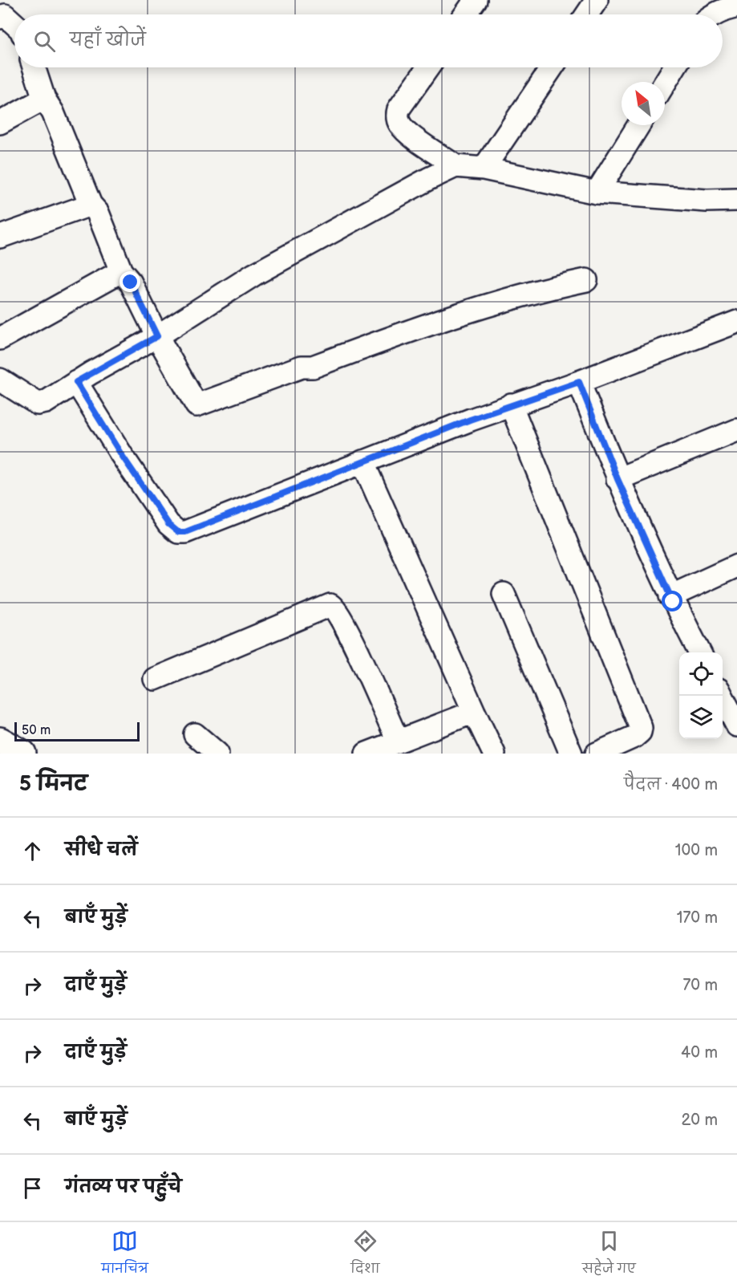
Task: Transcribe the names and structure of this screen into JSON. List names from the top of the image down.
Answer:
{
  "scale_bar": "50 m",
  "north": "top left",
  "page": {
    "search": "यहाँ खोजें",
    "scale": "50 m",
    "heading": ["5 मिनट", "पैदल · 400 m"],
    "list": [
      ["सीधे चलें", "100 m"],
      ["बाएँ मुड़ें", "170 m"],
      ["दाएँ मुड़ें", "70 m"],
      ["दाएँ मुड़ें", "40 m"],
      ["बाएँ मुड़ें", "20 m"],
      "गंतव्य पर पहुँचे"
    ],
    "nav": ["मानचित्र", "दिशा", "सहेजे गए"]
  }
}
